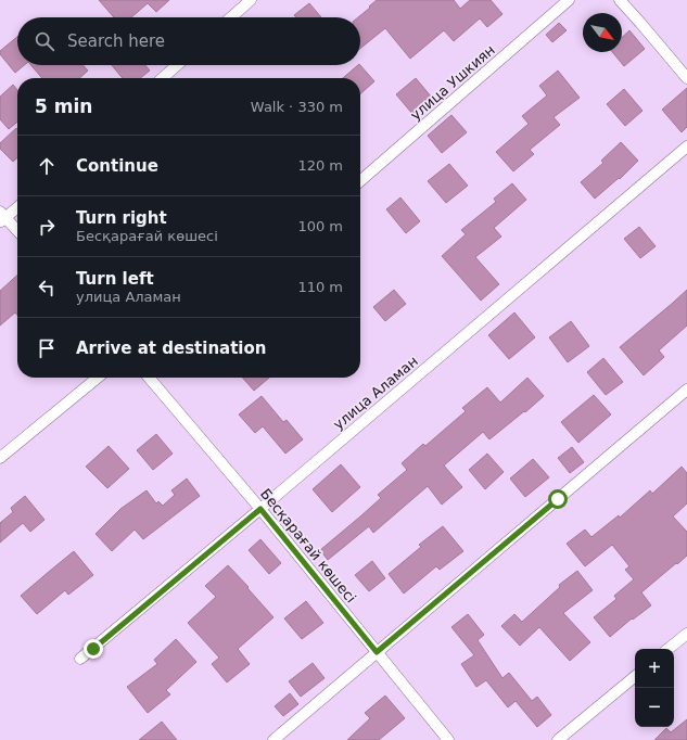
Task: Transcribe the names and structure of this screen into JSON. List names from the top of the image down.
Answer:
{
  "streets": {
    "street": ["улица Ушкиян", "улица Аламан", "Бесқарағай көшесі"]
  },
  "crossings": [
    ["улица Аламан", "Бесқарағай көшесі"]
  ],
  "north": "bottom right",
  "page": {
    "search": "Search here",
    "heading": ["5 min", "Walk · 330 m"],
    "list": [
      ["Continue", "120 m"],
      ["Turn right", "Бесқарағай көшесі", "100 m"],
      ["Turn left", "улица Аламан", "110 m"],
      "Arrive at destination"
    ],
    "map_buttons": ["+", "−"]
  }
}
